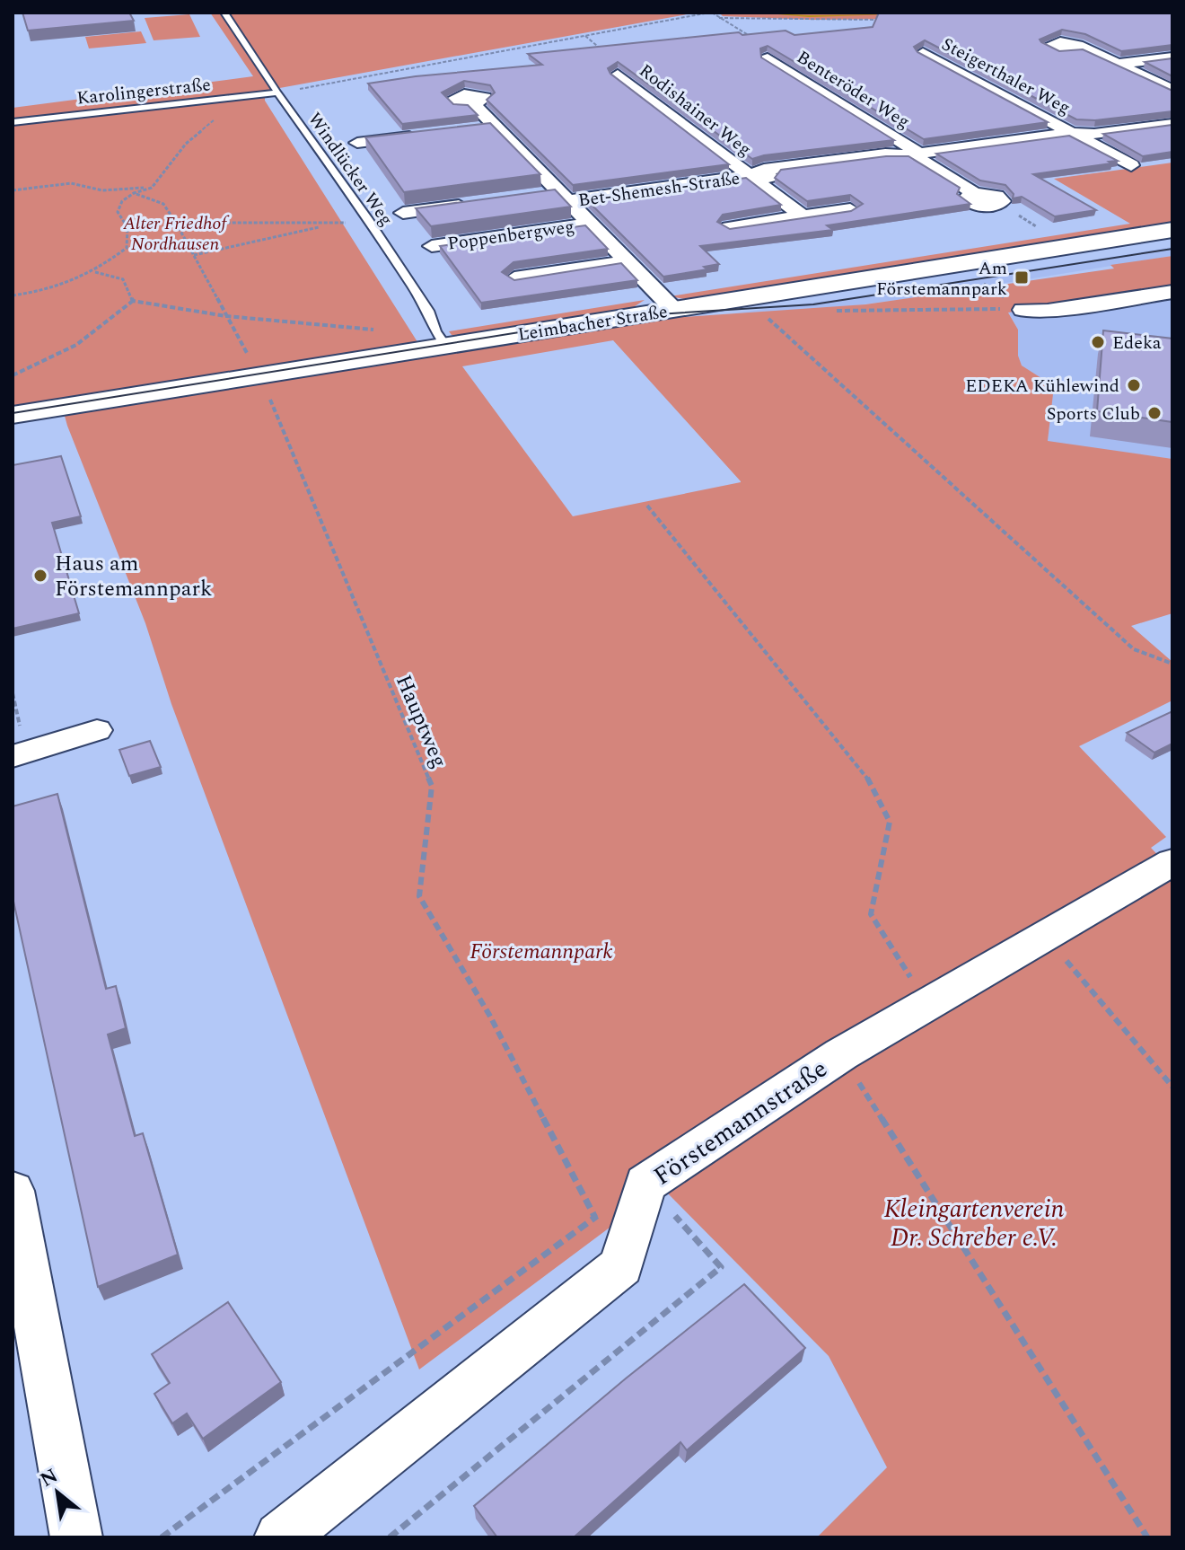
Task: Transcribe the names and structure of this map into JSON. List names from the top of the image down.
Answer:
{
  "streets": {
    "street": [
      "Steigerthaler Weg",
      "Benteröder Weg",
      "Rodishainer Weg",
      "Bet-Shemesh-Straße",
      "Poppenbergweg",
      "Leimbacher Straße",
      "Förstemannstraße"
    ],
    "lane": ["Karolingerstraße", "Windlücker Weg"],
    "path": ["Hauptweg"]
  },
  "crossings": [
    ["Steigerthaler Weg", "Bet-Shemesh-Straße"],
    ["Benteröder Weg", "Bet-Shemesh-Straße"],
    ["Karolingerstraße", "Windlücker Weg"],
    ["Rodishainer Weg", "Bet-Shemesh-Straße"],
    ["Windlücker Weg", "Leimbacher Straße"],
    ["Bet-Shemesh-Straße", "Poppenbergweg"],
    ["Poppenbergweg", "Leimbacher Straße"],
    ["Leimbacher Straße", "Hauptweg"],
    ["Hauptweg", "Förstemannstraße"]
  ],
  "parks": ["Alter Friedhof Nordhausen", "Förstemannpark", "Kleingartenverein Dr. Schreber e.V."],
  "places": {
    "transit": ["Am Förstemannpark"],
    "other": [
      "Edeka",
      "EDEKA Kühlewind",
      "Sports Club",
      "Haus am Förstemannpark"
    ]
  },
  "north": "top left"
}
